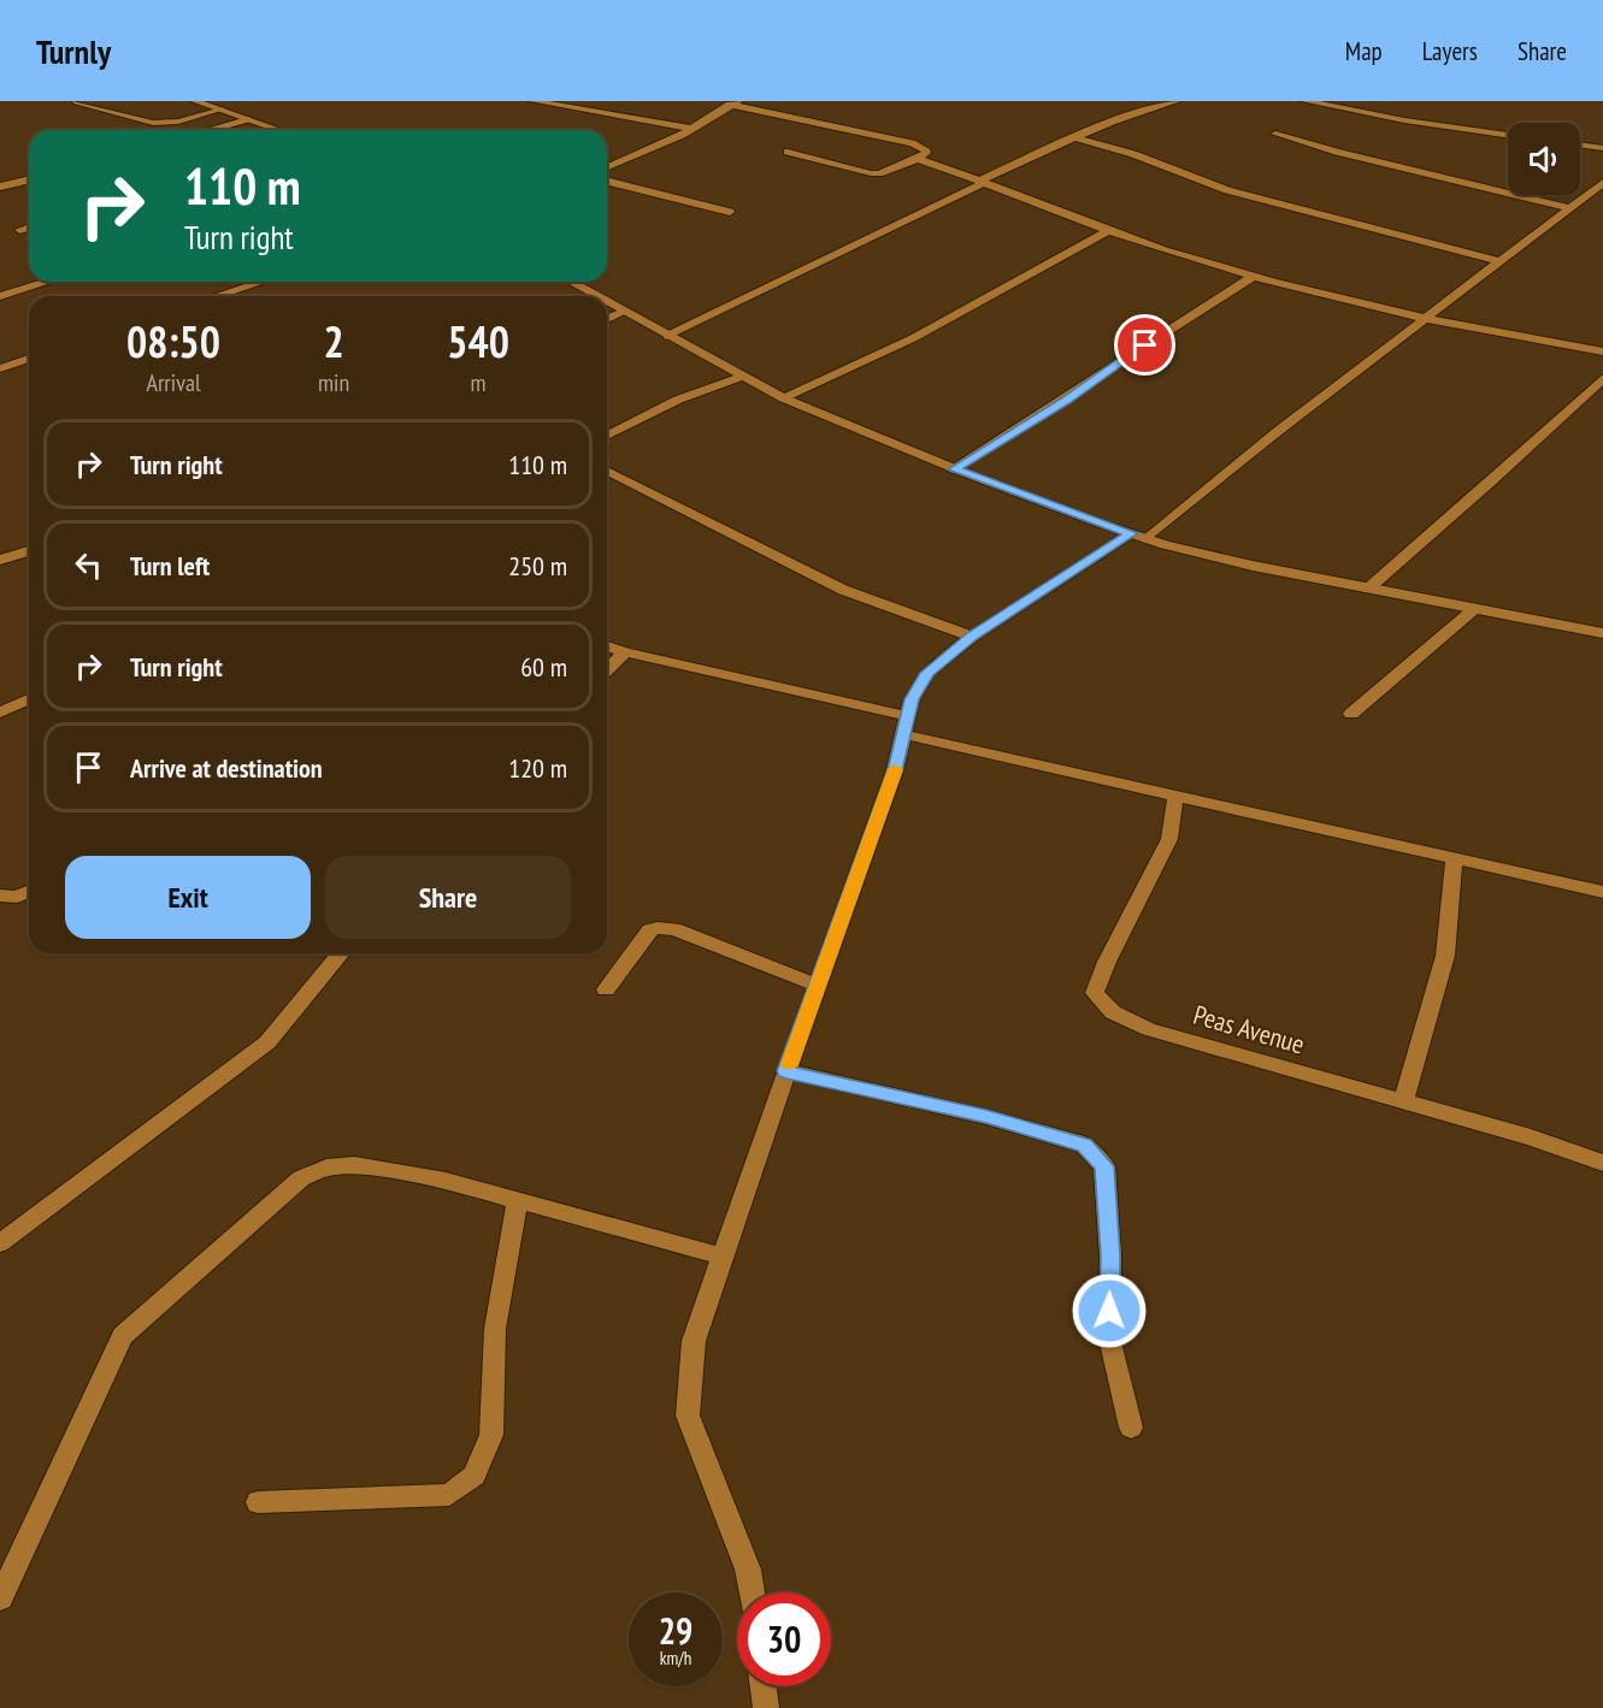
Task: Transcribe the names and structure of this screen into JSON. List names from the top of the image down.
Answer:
{
  "streets": {
    "street": ["Peas Avenue"]
  },
  "page": {
    "header": "Turnly",
    "nav": ["Map", "Layers", "Share"],
    "turn": ["110 m", "Turn right"],
    "eta": [
      "08:50",
      "Arrival",
      "2",
      "min",
      "540",
      "m"
    ],
    "list": [
      {
        "name": "Turn right",
        "value": "110 m"
      },
      {
        "name": "Turn left",
        "value": "250 m"
      },
      {
        "name": "Turn right",
        "value": "60 m"
      },
      {
        "name": "Arrive at destination",
        "value": "120 m"
      }
    ],
    "buttons": ["Exit", "Share"],
    "speed": "29 km/h",
    "limit": "30"
  }
}
